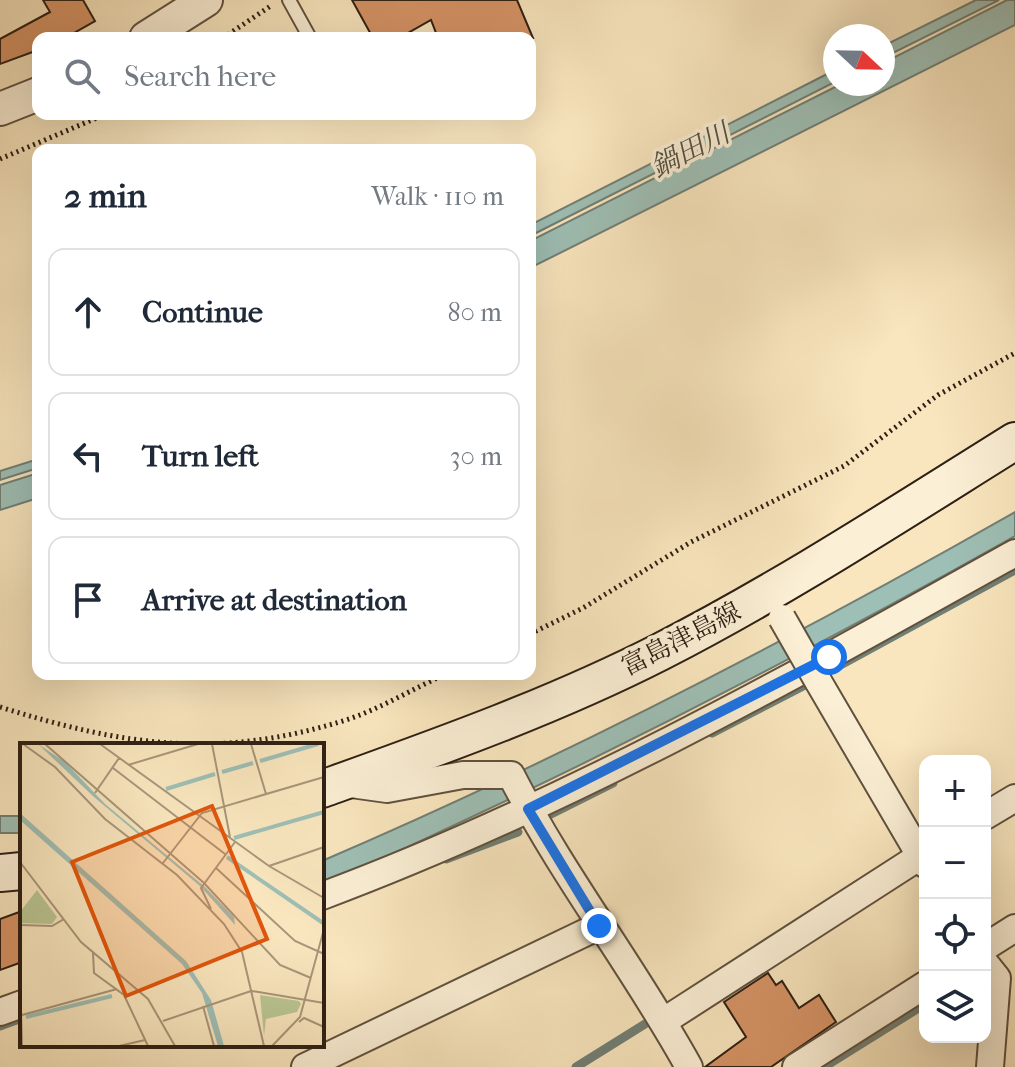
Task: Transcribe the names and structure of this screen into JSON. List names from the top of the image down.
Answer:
{
  "streets": {
    "main road": ["富島津島線"]
  },
  "water": ["鍋田川"],
  "north": "right",
  "page": {
    "search": "Search here",
    "heading": ["2 min", "Walk · 110 m"],
    "list": [
      ["Continue", "80 m"],
      ["Turn left", "30 m"],
      "Arrive at destination"
    ],
    "map_buttons": ["+", "−"]
  }
}
